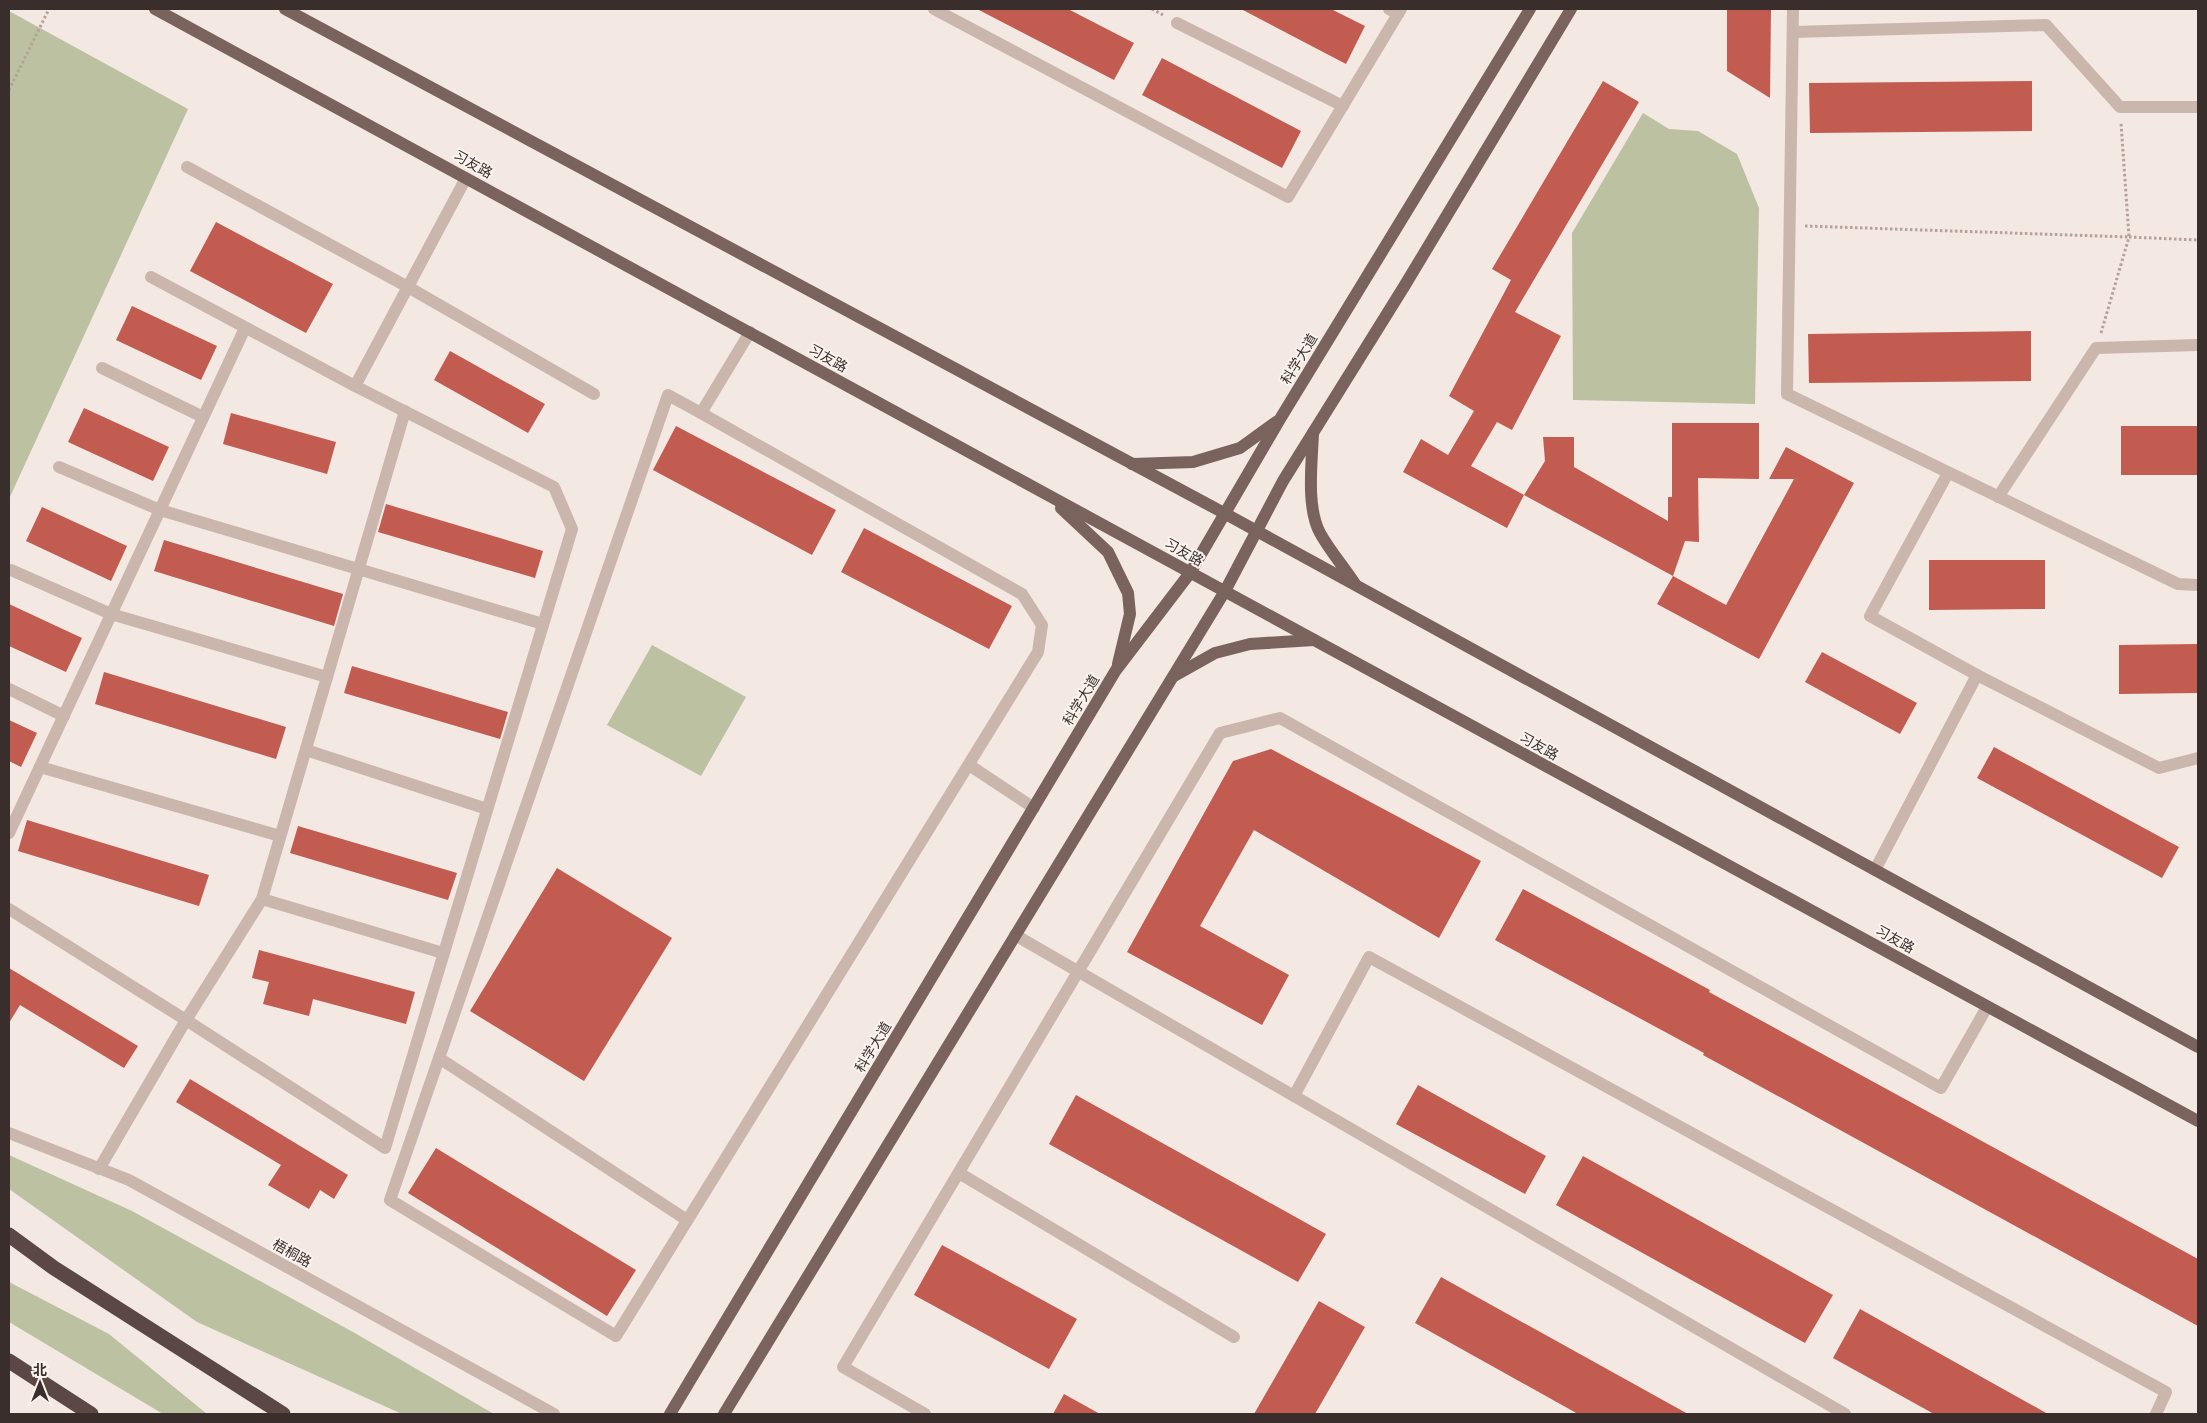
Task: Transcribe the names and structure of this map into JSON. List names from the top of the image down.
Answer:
{
  "streets": {
    "main road": ["习友路", "科学大道"],
    "street": ["梧桐路"]
  },
  "crossings": [
    ["习友路", "科学大道"]
  ],
  "north": "top"
}
